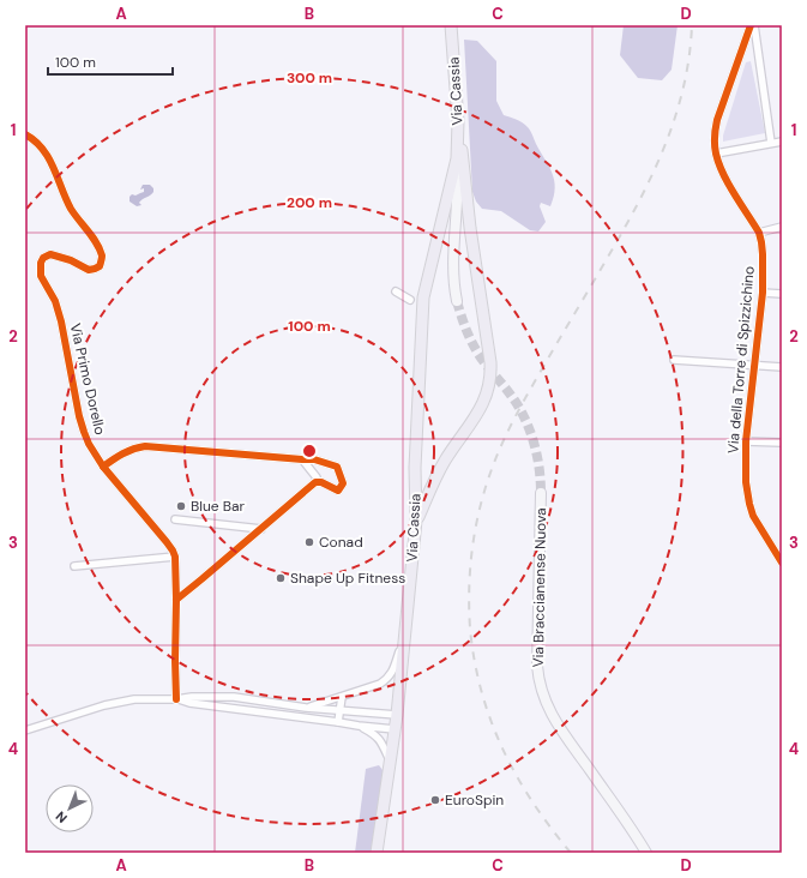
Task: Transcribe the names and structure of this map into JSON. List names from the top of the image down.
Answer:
{
  "streets": {
    "main road": ["Via Cassia", "Via Braccianense Nuova"],
    "street": ["Via della Torre di Spizzichino", "Via Primo Dorello"]
  },
  "places": [
    "Blue Bar",
    "Conad",
    "Shape Up Fitness",
    "EuroSpin"
  ],
  "scale_bar": "100 m",
  "north": "bottom left",
  "grid": {
    "columns": [
      "A",
      "B",
      "C",
      "D"
    ],
    "rows": [
      "1",
      "2",
      "3",
      "4"
    ]
  },
  "rings": ["300 m", "200 m", "100 m"]
}
